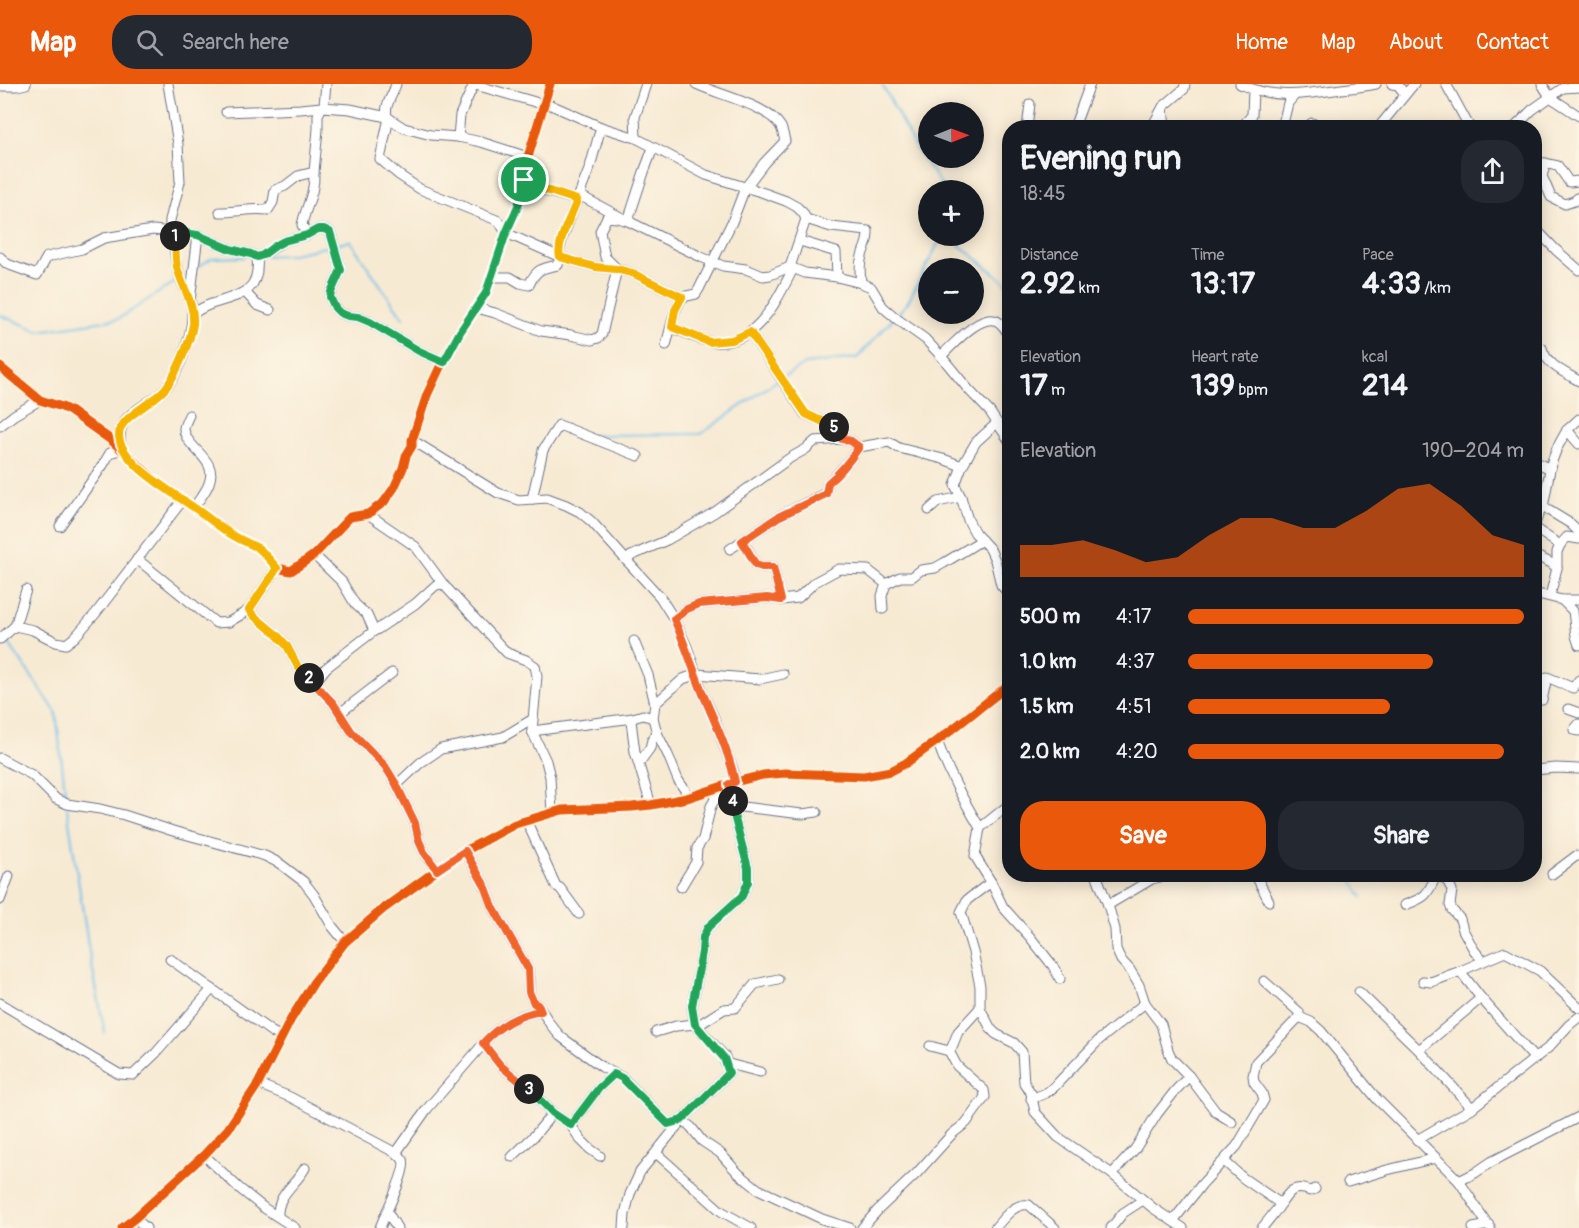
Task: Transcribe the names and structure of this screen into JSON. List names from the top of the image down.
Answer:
{
  "north": "right",
  "page": {
    "header": "Map",
    "search": "Search here",
    "nav": [
      "Home",
      "Map",
      "About",
      "Contact"
    ],
    "map_buttons": ["+", "−"],
    "heading": ["Evening run", "18:45"],
    "pins": [
      "1",
      "5",
      "2",
      "4",
      "3"
    ],
    "stats": [
      ["Distance", "2.92 km"],
      ["Time", "13:17"],
      ["Pace", "4:33 /km"],
      ["Elevation", "17 m"],
      ["Heart rate", "139 bpm"],
      ["kcal", "214"]
    ],
    "chart": ["Elevation", "190–204 m"],
    "list": [
      {
        "name": "500 m",
        "note": "4:17"
      },
      {
        "name": "1.0 km",
        "note": "4:37"
      },
      {
        "name": "1.5 km",
        "note": "4:51"
      },
      {
        "name": "2.0 km",
        "note": "4:20"
      }
    ],
    "buttons": ["Save", "Share"]
  }
}
